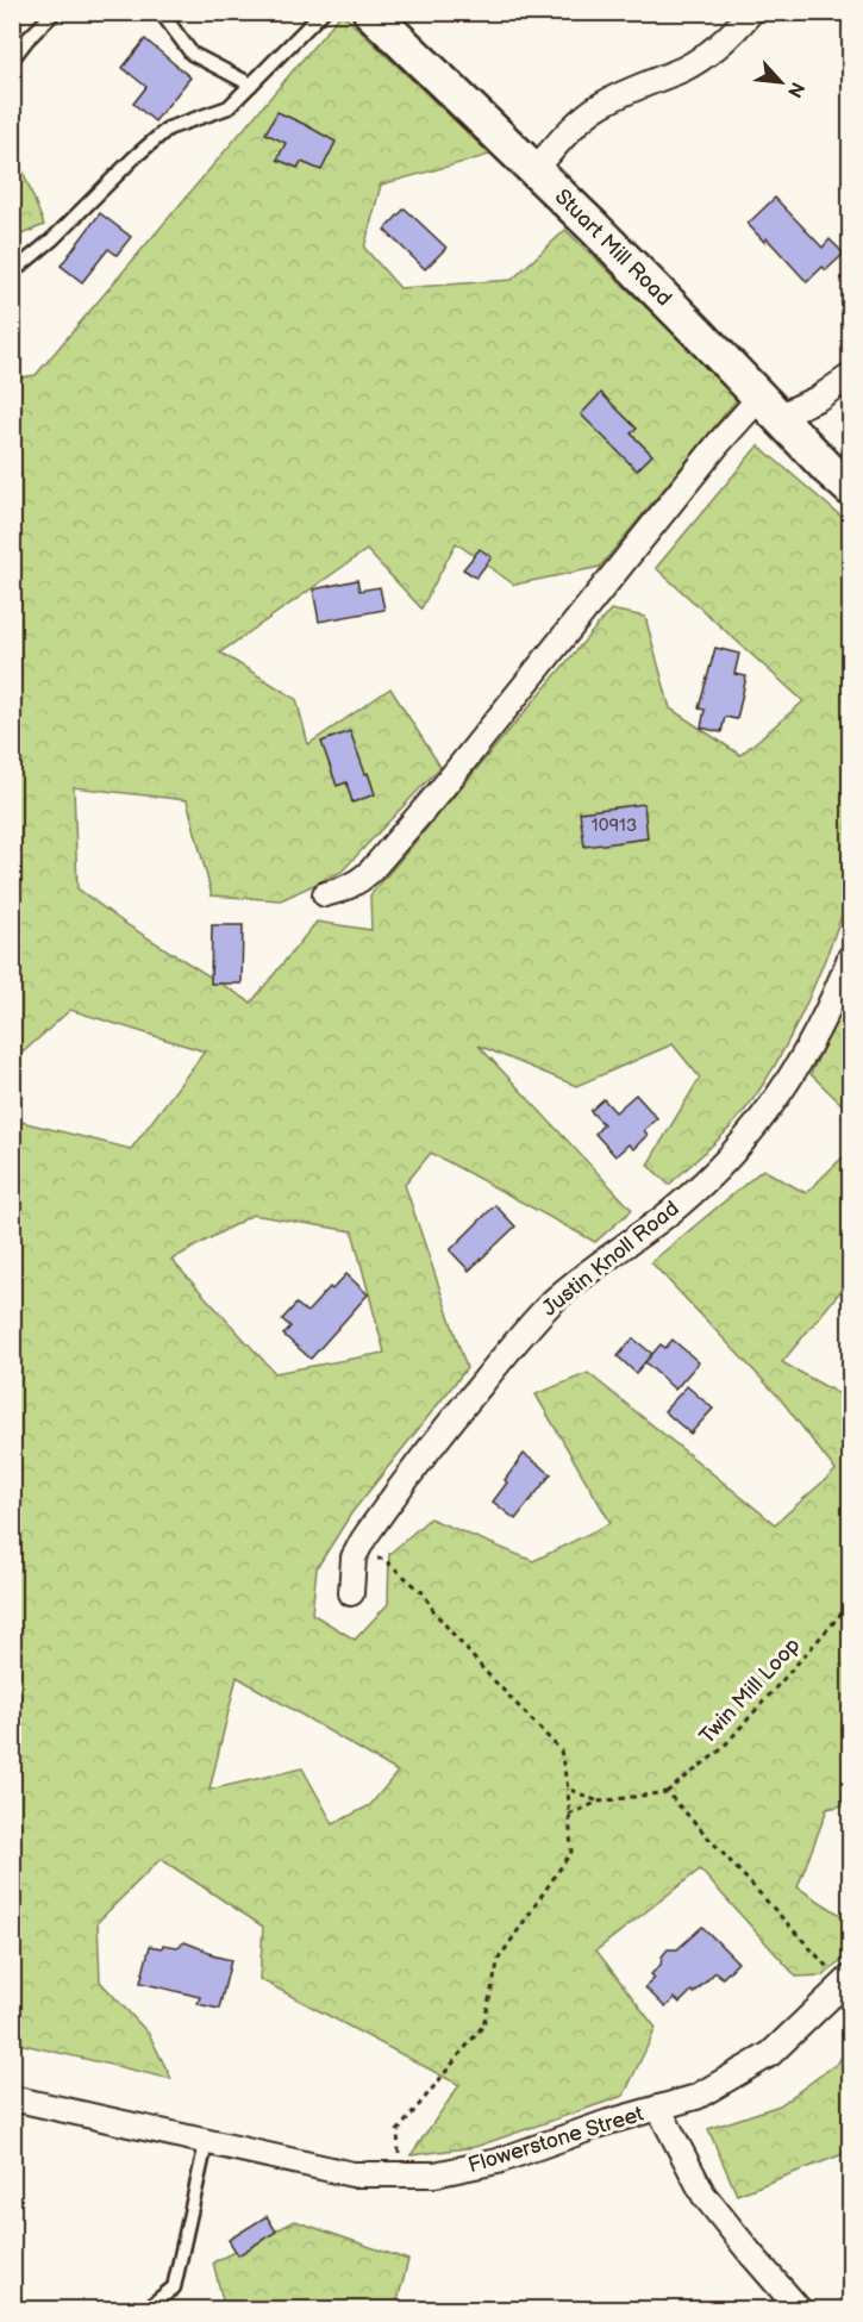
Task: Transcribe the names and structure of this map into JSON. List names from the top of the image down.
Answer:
{
  "streets": {
    "main road": ["Stuart Mill Road"],
    "street": ["Justin Knoll Road", "Flowerstone Street"],
    "path": ["Twin Mill Loop"]
  },
  "house_numbers": ["10913"],
  "north": "bottom right"
}
